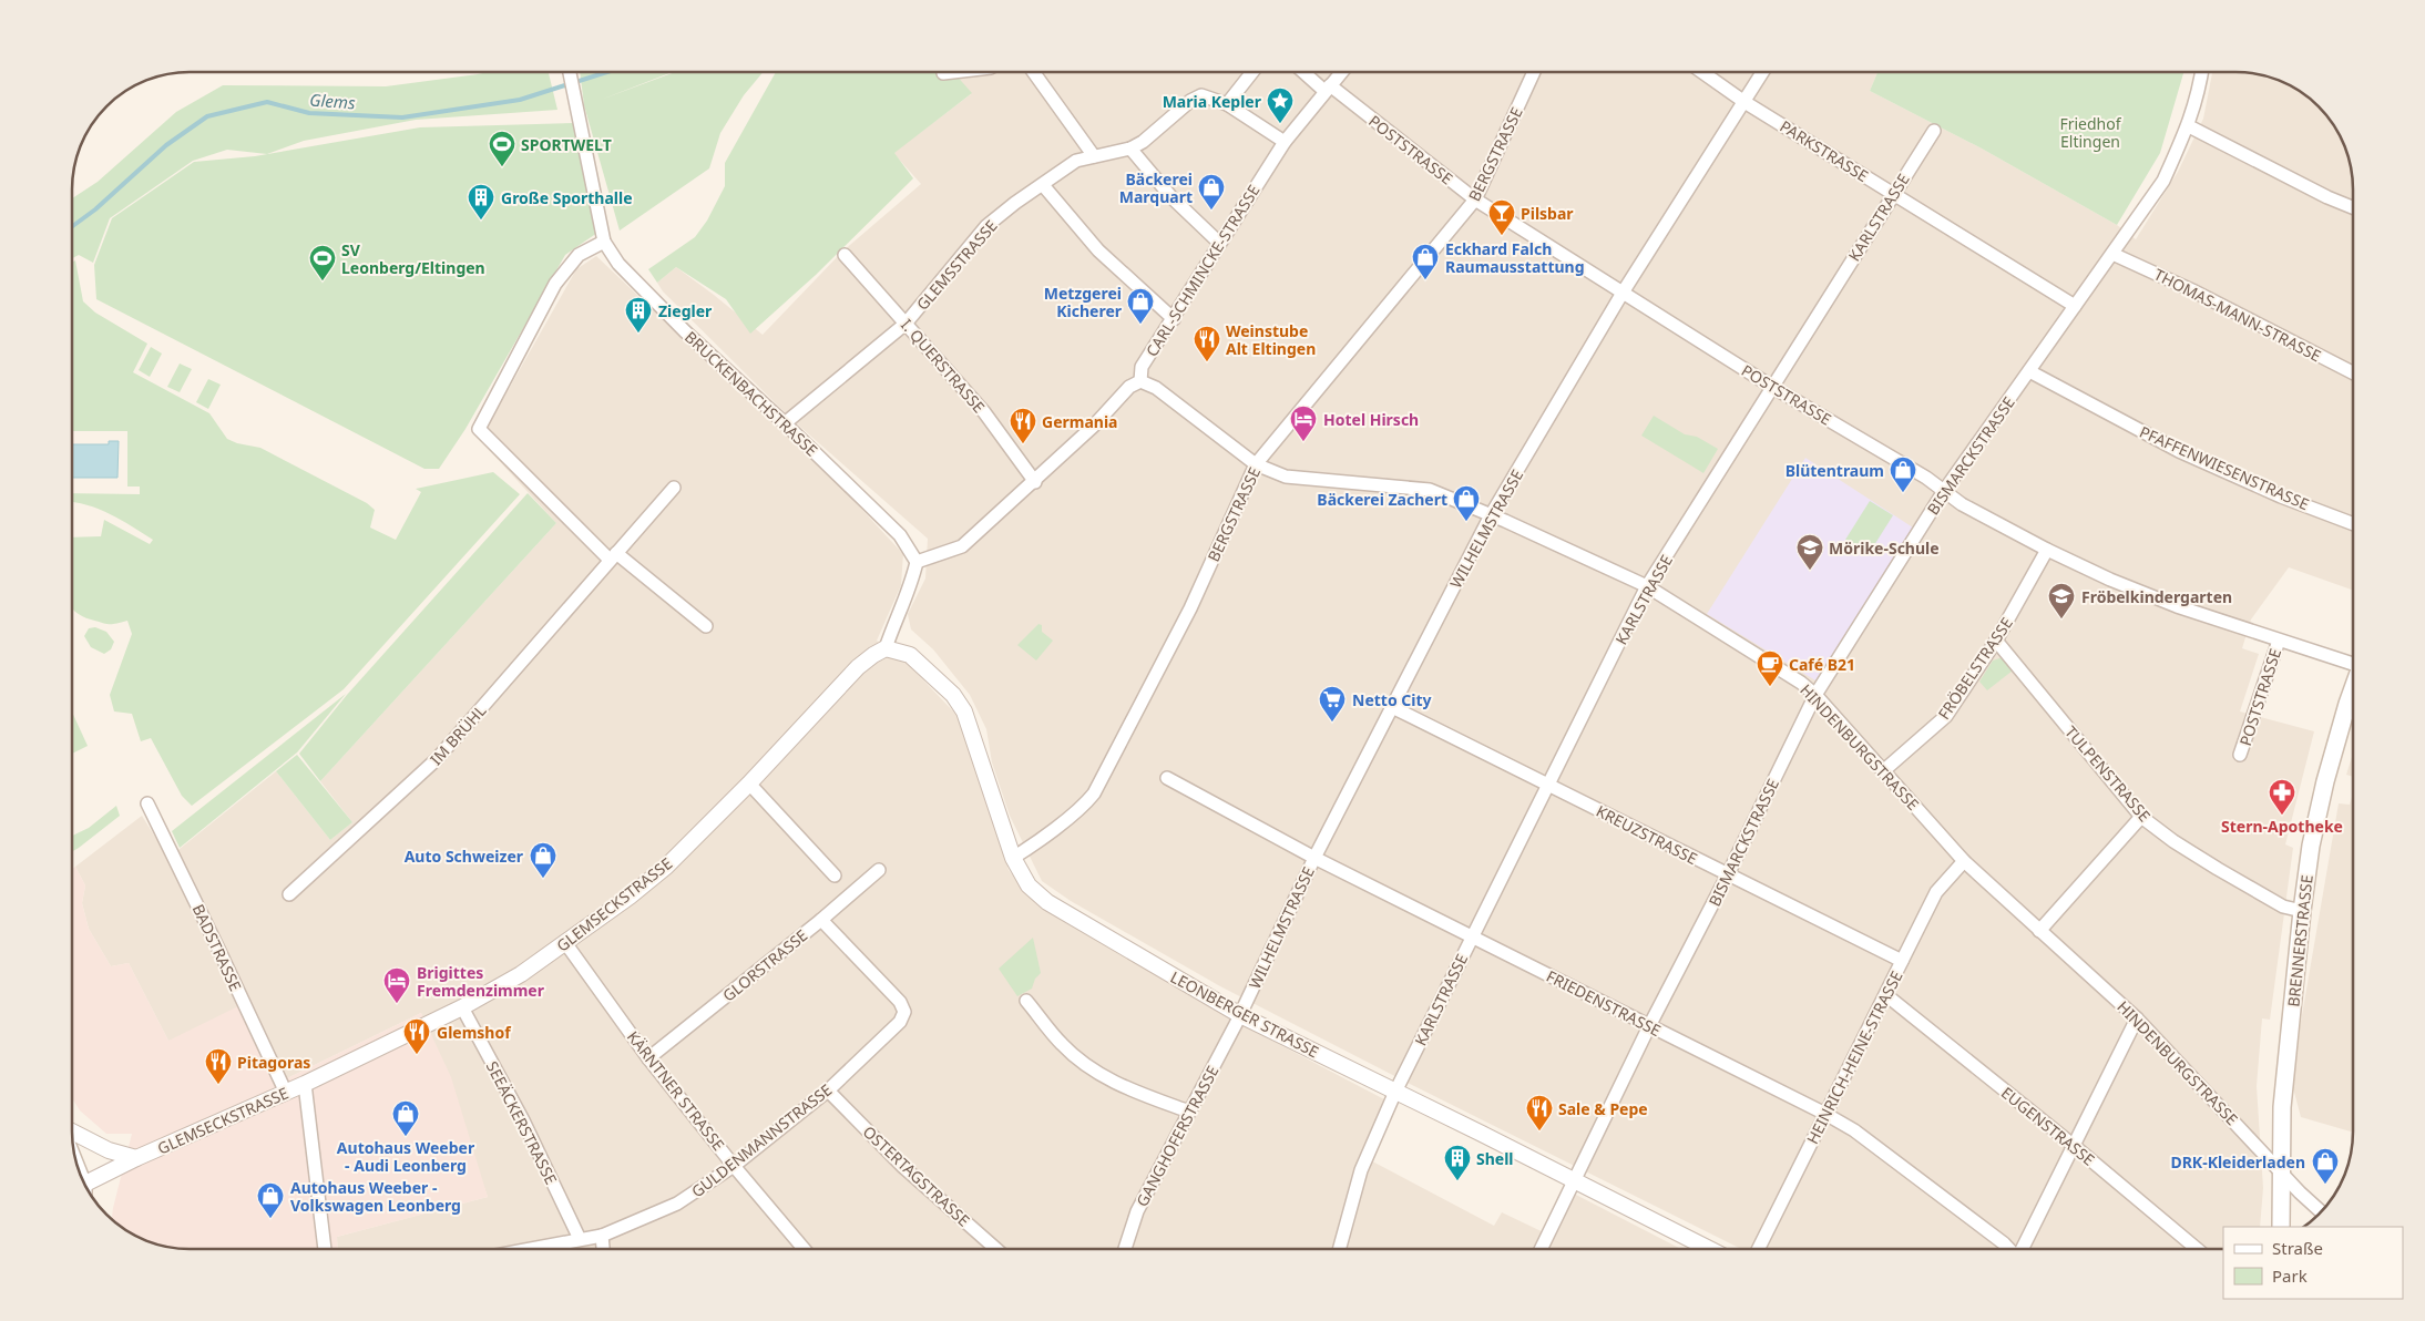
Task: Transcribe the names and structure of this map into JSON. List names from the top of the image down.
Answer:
{
  "streets": {
    "main road": ["BRENNERSTRASSE"],
    "street": [
      "POSTSTRASSE",
      "PARKSTRASSE",
      "BERGSTRASSE",
      "KARLSTRASSE",
      "GLEMSSTRASSE",
      "CARL-SCHMINCKE-STRASSE",
      "THOMAS-MANN-STRASSE",
      "I. QUERSTRASSE",
      "BRUCKENBACHSTRASSE",
      "BISMARCKSTRASSE",
      "PFAFFENWIESENSTRASSE",
      "WILHELMSTRASSE",
      "FRÖBELSTRASSE",
      "IM BRÜHL",
      "HINDENBURGSTRASSE",
      "TULPENSTRASSE",
      "KREUZSTRASSE",
      "GLEMSECKSTRASSE",
      "BADSTRASSE",
      "GLORSTRASSE",
      "FRIEDENSTRASSE",
      "LEONBERGER STRASSE",
      "HEINRICH-HEINE-STRASSE",
      "KÄRNTNER STRASSE",
      "SEEÄCKERSTRASSE",
      "EUGENSTRASSE",
      "GANGHOFERSTRASSE",
      "GULDENMANNSTRASSE",
      "OSTERTAGSTRASSE"
    ]
  },
  "crossings": [
    ["POSTSTRASSE", "BERGSTRASSE"],
    ["POSTSTRASSE", "KARLSTRASSE"],
    ["POSTSTRASSE", "CARL-SCHMINCKE-STRASSE"],
    ["POSTSTRASSE", "BISMARCKSTRASSE"],
    ["POSTSTRASSE", "WILHELMSTRASSE"],
    ["POSTSTRASSE", "FRÖBELSTRASSE"],
    ["PARKSTRASSE", "KARLSTRASSE"],
    ["PARKSTRASSE", "BISMARCKSTRASSE"],
    ["PARKSTRASSE", "WILHELMSTRASSE"],
    ["BERGSTRASSE", "HINDENBURGSTRASSE"],
    ["BERGSTRASSE", "LEONBERGER STRASSE"],
    ["KARLSTRASSE", "HINDENBURGSTRASSE"],
    ["KARLSTRASSE", "KREUZSTRASSE"],
    ["KARLSTRASSE", "FRIEDENSTRASSE"],
    ["KARLSTRASSE", "LEONBERGER STRASSE"],
    ["GLEMSSTRASSE", "CARL-SCHMINCKE-STRASSE"],
    ["GLEMSSTRASSE", "I. QUERSTRASSE"],
    ["GLEMSSTRASSE", "BRUCKENBACHSTRASSE"],
    ["CARL-SCHMINCKE-STRASSE", "HINDENBURGSTRASSE"],
    ["THOMAS-MANN-STRASSE", "BISMARCKSTRASSE"],
    ["BISMARCKSTRASSE", "PFAFFENWIESENSTRASSE"],
    ["BISMARCKSTRASSE", "HINDENBURGSTRASSE"],
    ["BISMARCKSTRASSE", "KREUZSTRASSE"],
    ["BISMARCKSTRASSE", "FRIEDENSTRASSE"],
    ["BISMARCKSTRASSE", "LEONBERGER STRASSE"],
    ["WILHELMSTRASSE", "HINDENBURGSTRASSE"],
    ["WILHELMSTRASSE", "KREUZSTRASSE"],
    ["WILHELMSTRASSE", "FRIEDENSTRASSE"],
    ["WILHELMSTRASSE", "LEONBERGER STRASSE"],
    ["WILHELMSTRASSE", "GANGHOFERSTRASSE"],
    ["FRÖBELSTRASSE", "HINDENBURGSTRASSE"],
    ["FRÖBELSTRASSE", "TULPENSTRASSE"],
    ["HINDENBURGSTRASSE", "BRENNERSTRASSE"],
    ["HINDENBURGSTRASSE", "HEINRICH-HEINE-STRASSE"],
    ["TULPENSTRASSE", "BRENNERSTRASSE"],
    ["KREUZSTRASSE", "HEINRICH-HEINE-STRASSE"],
    ["GLEMSECKSTRASSE", "BADSTRASSE"],
    ["GLEMSECKSTRASSE", "LEONBERGER STRASSE"],
    ["GLEMSECKSTRASSE", "KÄRNTNER STRASSE"],
    ["GLEMSECKSTRASSE", "SEEÄCKERSTRASSE"],
    ["GLORSTRASSE", "KÄRNTNER STRASSE"],
    ["GLORSTRASSE", "GULDENMANNSTRASSE"],
    ["FRIEDENSTRASSE", "HEINRICH-HEINE-STRASSE"],
    ["LEONBERGER STRASSE", "GANGHOFERSTRASSE"],
    ["HEINRICH-HEINE-STRASSE", "EUGENSTRASSE"],
    ["KÄRNTNER STRASSE", "GULDENMANNSTRASSE"],
    ["SEEÄCKERSTRASSE", "GULDENMANNSTRASSE"],
    ["GULDENMANNSTRASSE", "OSTERTAGSTRASSE"]
  ],
  "water": ["Glems"],
  "parks": ["Friedhof Eltingen"],
  "places": {
    "place": ["Maria Kepler"],
    "sports": ["SPORTWELT", "SV Leonberg/Eltingen"],
    "shop": [
      "Bäckerei Marquart",
      "Eckhard Falch Raumausstattung",
      "Metzgerei Kicherer",
      "Blütentraum",
      "Bäckerei Zachert",
      "Auto Schweizer",
      "Autohaus Weeber - Audi Leonberg",
      "DRK-Kleiderladen",
      "Autohaus Weeber - Volkswagen Leonberg"
    ],
    "building": ["Große Sporthalle", "Ziegler", "Shell"],
    "bar": ["Pilsbar"],
    "restaurant": [
      "Weinstube Alt Eltingen",
      "Germania",
      "Glemshof",
      "Pitagoras",
      "Sale & Pepe"
    ],
    "hotel": ["Hotel Hirsch", "Brigittes Fremdenzimmer"],
    "school or university": ["Mörike-Schule", "Fröbelkindergarten"],
    "cafe": ["Café B21"],
    "supermarket": ["Netto City"],
    "pharmacy": ["Stern-Apotheke"]
  },
  "legend": ["Straße", "Park"]
}
